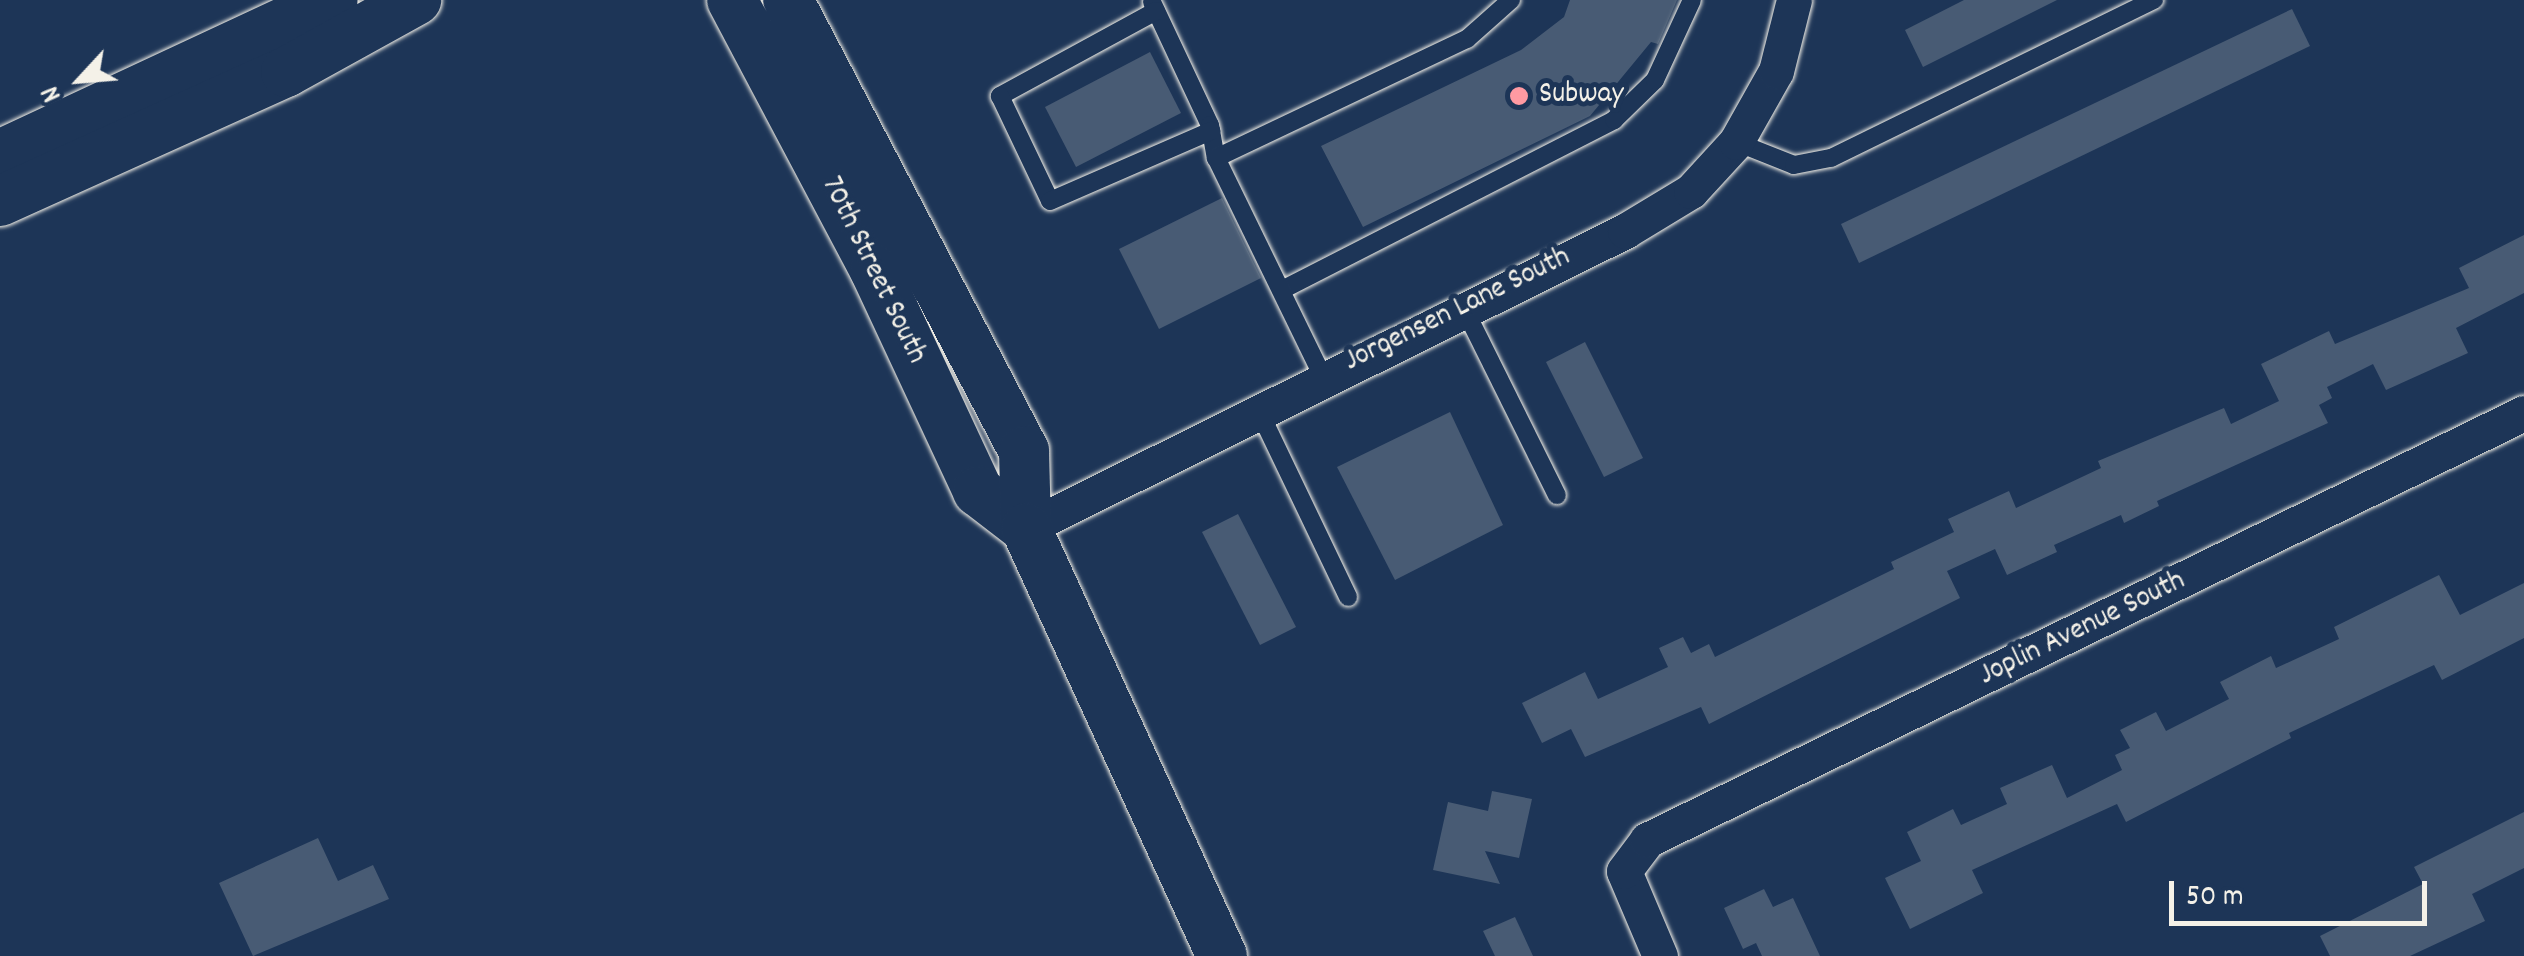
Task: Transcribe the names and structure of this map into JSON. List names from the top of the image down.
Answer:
{
  "streets": {
    "main road": ["70th Street South"],
    "street": ["Jorgensen Lane South", "Joplin Avenue South"]
  },
  "crossings": [
    ["70th Street South", "Jorgensen Lane South"]
  ],
  "places": ["Subway"],
  "scale_bar": "50 m",
  "north": "bottom left"
}
